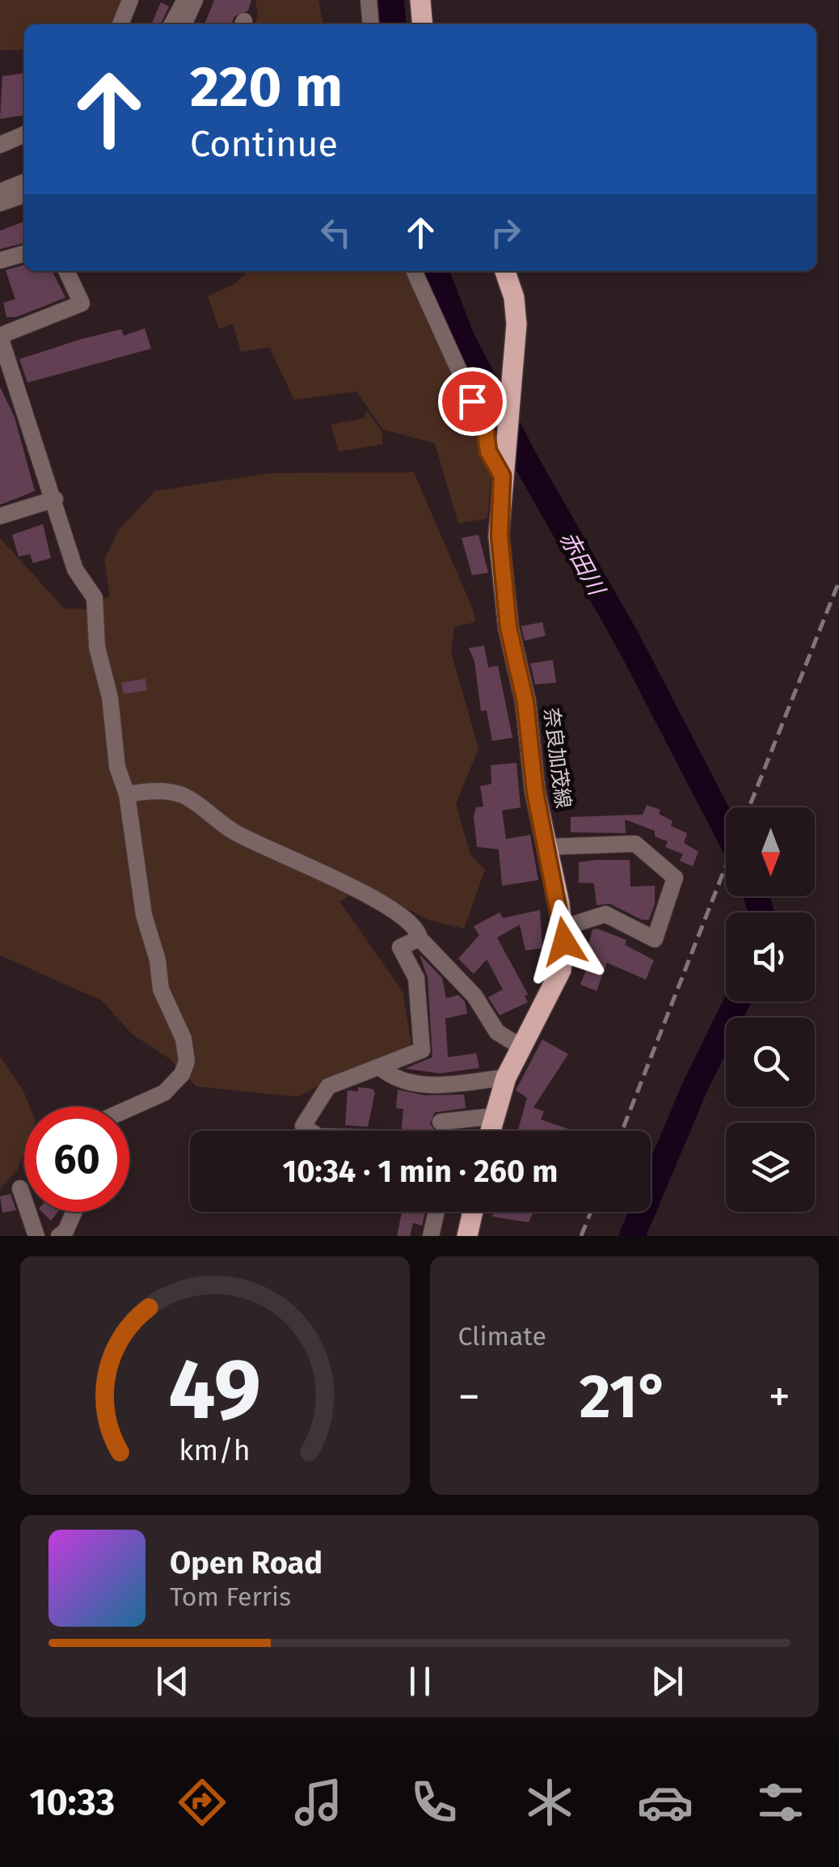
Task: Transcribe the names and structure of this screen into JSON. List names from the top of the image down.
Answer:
{
  "streets": {
    "main road": ["奈良加茂線"]
  },
  "water": ["赤田川"],
  "north": "bottom",
  "page": {
    "turn": ["220 m", "Continue"],
    "limit": "60",
    "trip": "10:34 · 1 min · 260 m",
    "tile": "Climate",
    "heat": ["−", "21°", "+"],
    "song": ["Open Road", "Tom Ferris"],
    "tabs": "10:33",
    "gauge": ["49", "km/h"]
  }
}
